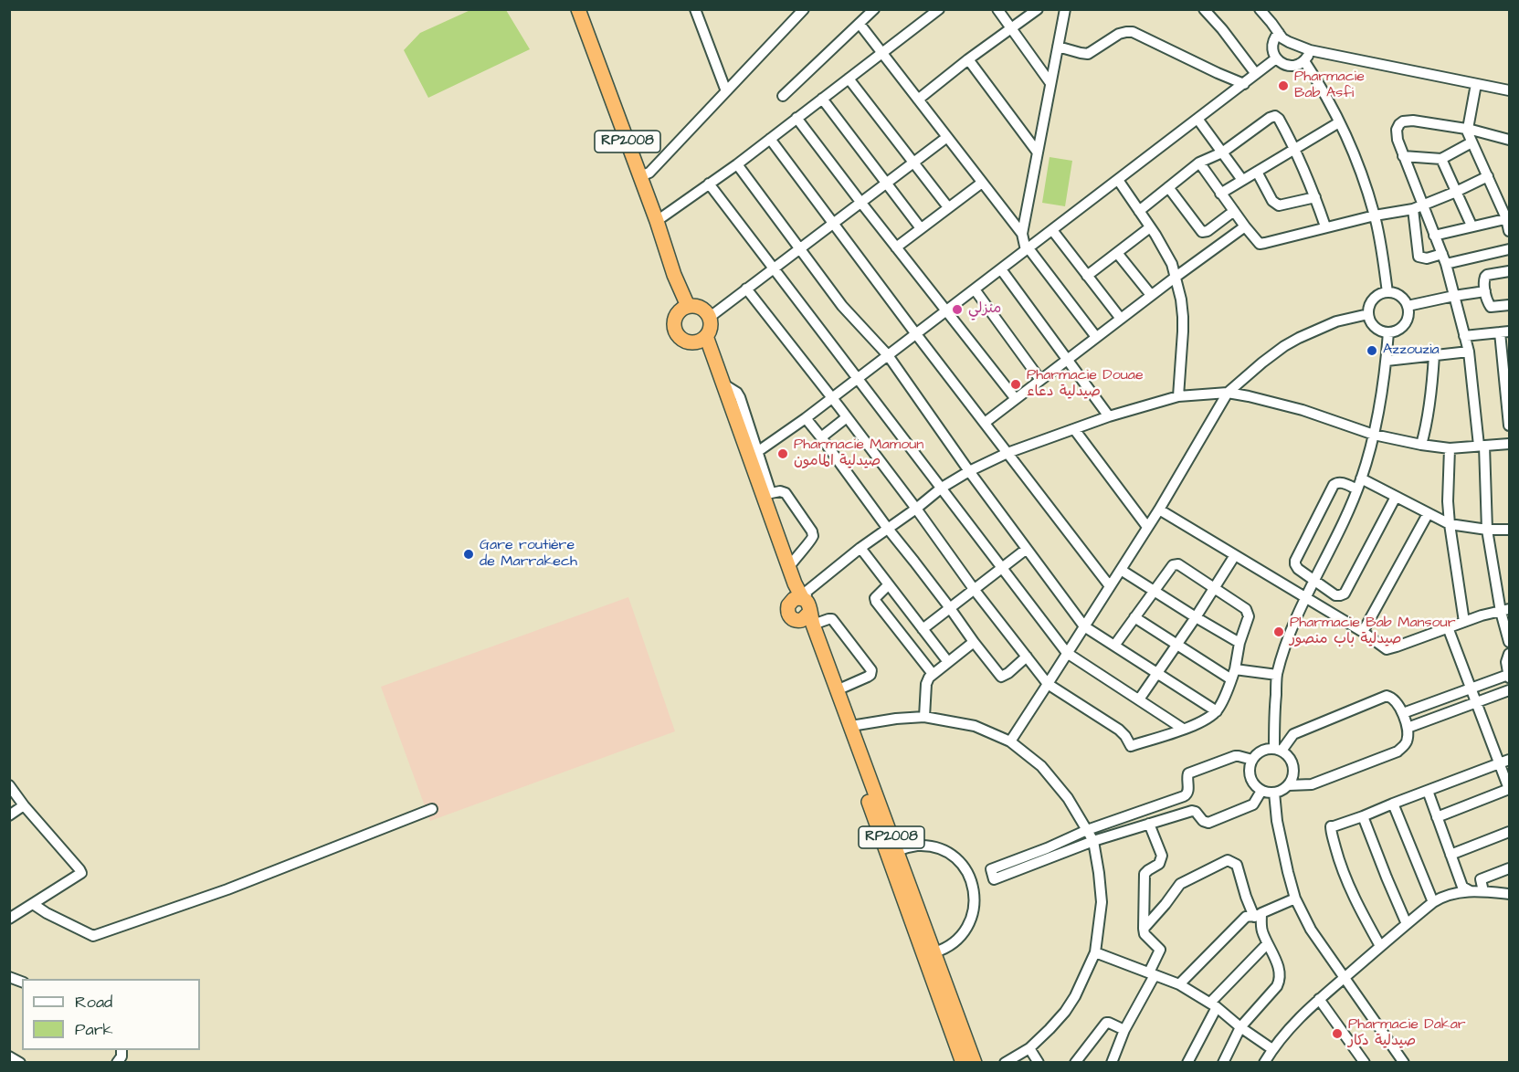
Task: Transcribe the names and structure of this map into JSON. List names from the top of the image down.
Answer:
{
  "streets": {
    "highway": ["RP2008"]
  },
  "places": [
    "Pharmacie Bab Asfi",
    "منزلي",
    "Azzouzia",
    "Pharmacie Douae صيدلية دعاء",
    "Pharmacie Mamoun صيدلية المامون",
    "Gare routière de Marrakech",
    "Pharmacie Bab Mansour صيدلية باب منصور",
    "Pharmacie Dakar صيدلية دكار"
  ],
  "legend": ["Road", "Park"]
}
